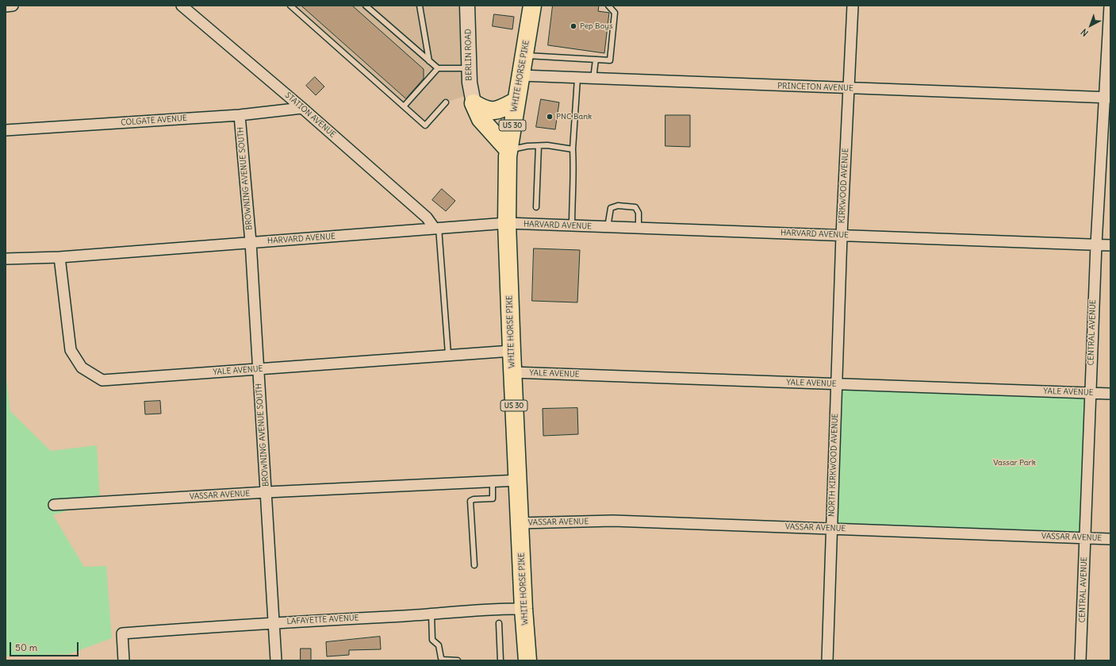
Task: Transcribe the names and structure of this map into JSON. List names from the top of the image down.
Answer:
{
  "streets": {
    "highway": ["WHITE HORSE PIKE", "US 30"],
    "street": [
      "BERLIN ROAD",
      "PRINCETON AVENUE",
      "STATION AVENUE",
      "COLGATE AVENUE",
      "BROWNING AVENUE SOUTH",
      "KIRKWOOD AVENUE",
      "HARVARD AVENUE",
      "CENTRAL AVENUE",
      "YALE AVENUE",
      "NORTH KIRKWOOD AVENUE",
      "VASSAR AVENUE",
      "LAFAYETTE AVENUE"
    ]
  },
  "crossings": [
    ["WHITE HORSE PIKE", "PRINCETON AVENUE"],
    ["WHITE HORSE PIKE", "HARVARD AVENUE"],
    ["WHITE HORSE PIKE", "YALE AVENUE"],
    ["WHITE HORSE PIKE", "VASSAR AVENUE"],
    ["WHITE HORSE PIKE", "LAFAYETTE AVENUE"],
    ["PRINCETON AVENUE", "KIRKWOOD AVENUE"],
    ["PRINCETON AVENUE", "CENTRAL AVENUE"],
    ["STATION AVENUE", "COLGATE AVENUE"],
    ["STATION AVENUE", "HARVARD AVENUE"],
    ["COLGATE AVENUE", "BROWNING AVENUE SOUTH"],
    ["BROWNING AVENUE SOUTH", "HARVARD AVENUE"],
    ["BROWNING AVENUE SOUTH", "YALE AVENUE"],
    ["BROWNING AVENUE SOUTH", "VASSAR AVENUE"],
    ["BROWNING AVENUE SOUTH", "LAFAYETTE AVENUE"],
    ["KIRKWOOD AVENUE", "HARVARD AVENUE"],
    ["KIRKWOOD AVENUE", "YALE AVENUE"],
    ["KIRKWOOD AVENUE", "NORTH KIRKWOOD AVENUE"],
    ["HARVARD AVENUE", "CENTRAL AVENUE"],
    ["HARVARD AVENUE", "YALE AVENUE"],
    ["CENTRAL AVENUE", "YALE AVENUE"],
    ["CENTRAL AVENUE", "VASSAR AVENUE"],
    ["YALE AVENUE", "NORTH KIRKWOOD AVENUE"],
    ["NORTH KIRKWOOD AVENUE", "VASSAR AVENUE"]
  ],
  "parks": ["Vassar Park"],
  "places": ["Pep Boys", "PNC Bank"],
  "scale_bar": "50 m",
  "north": "bottom left"
}
